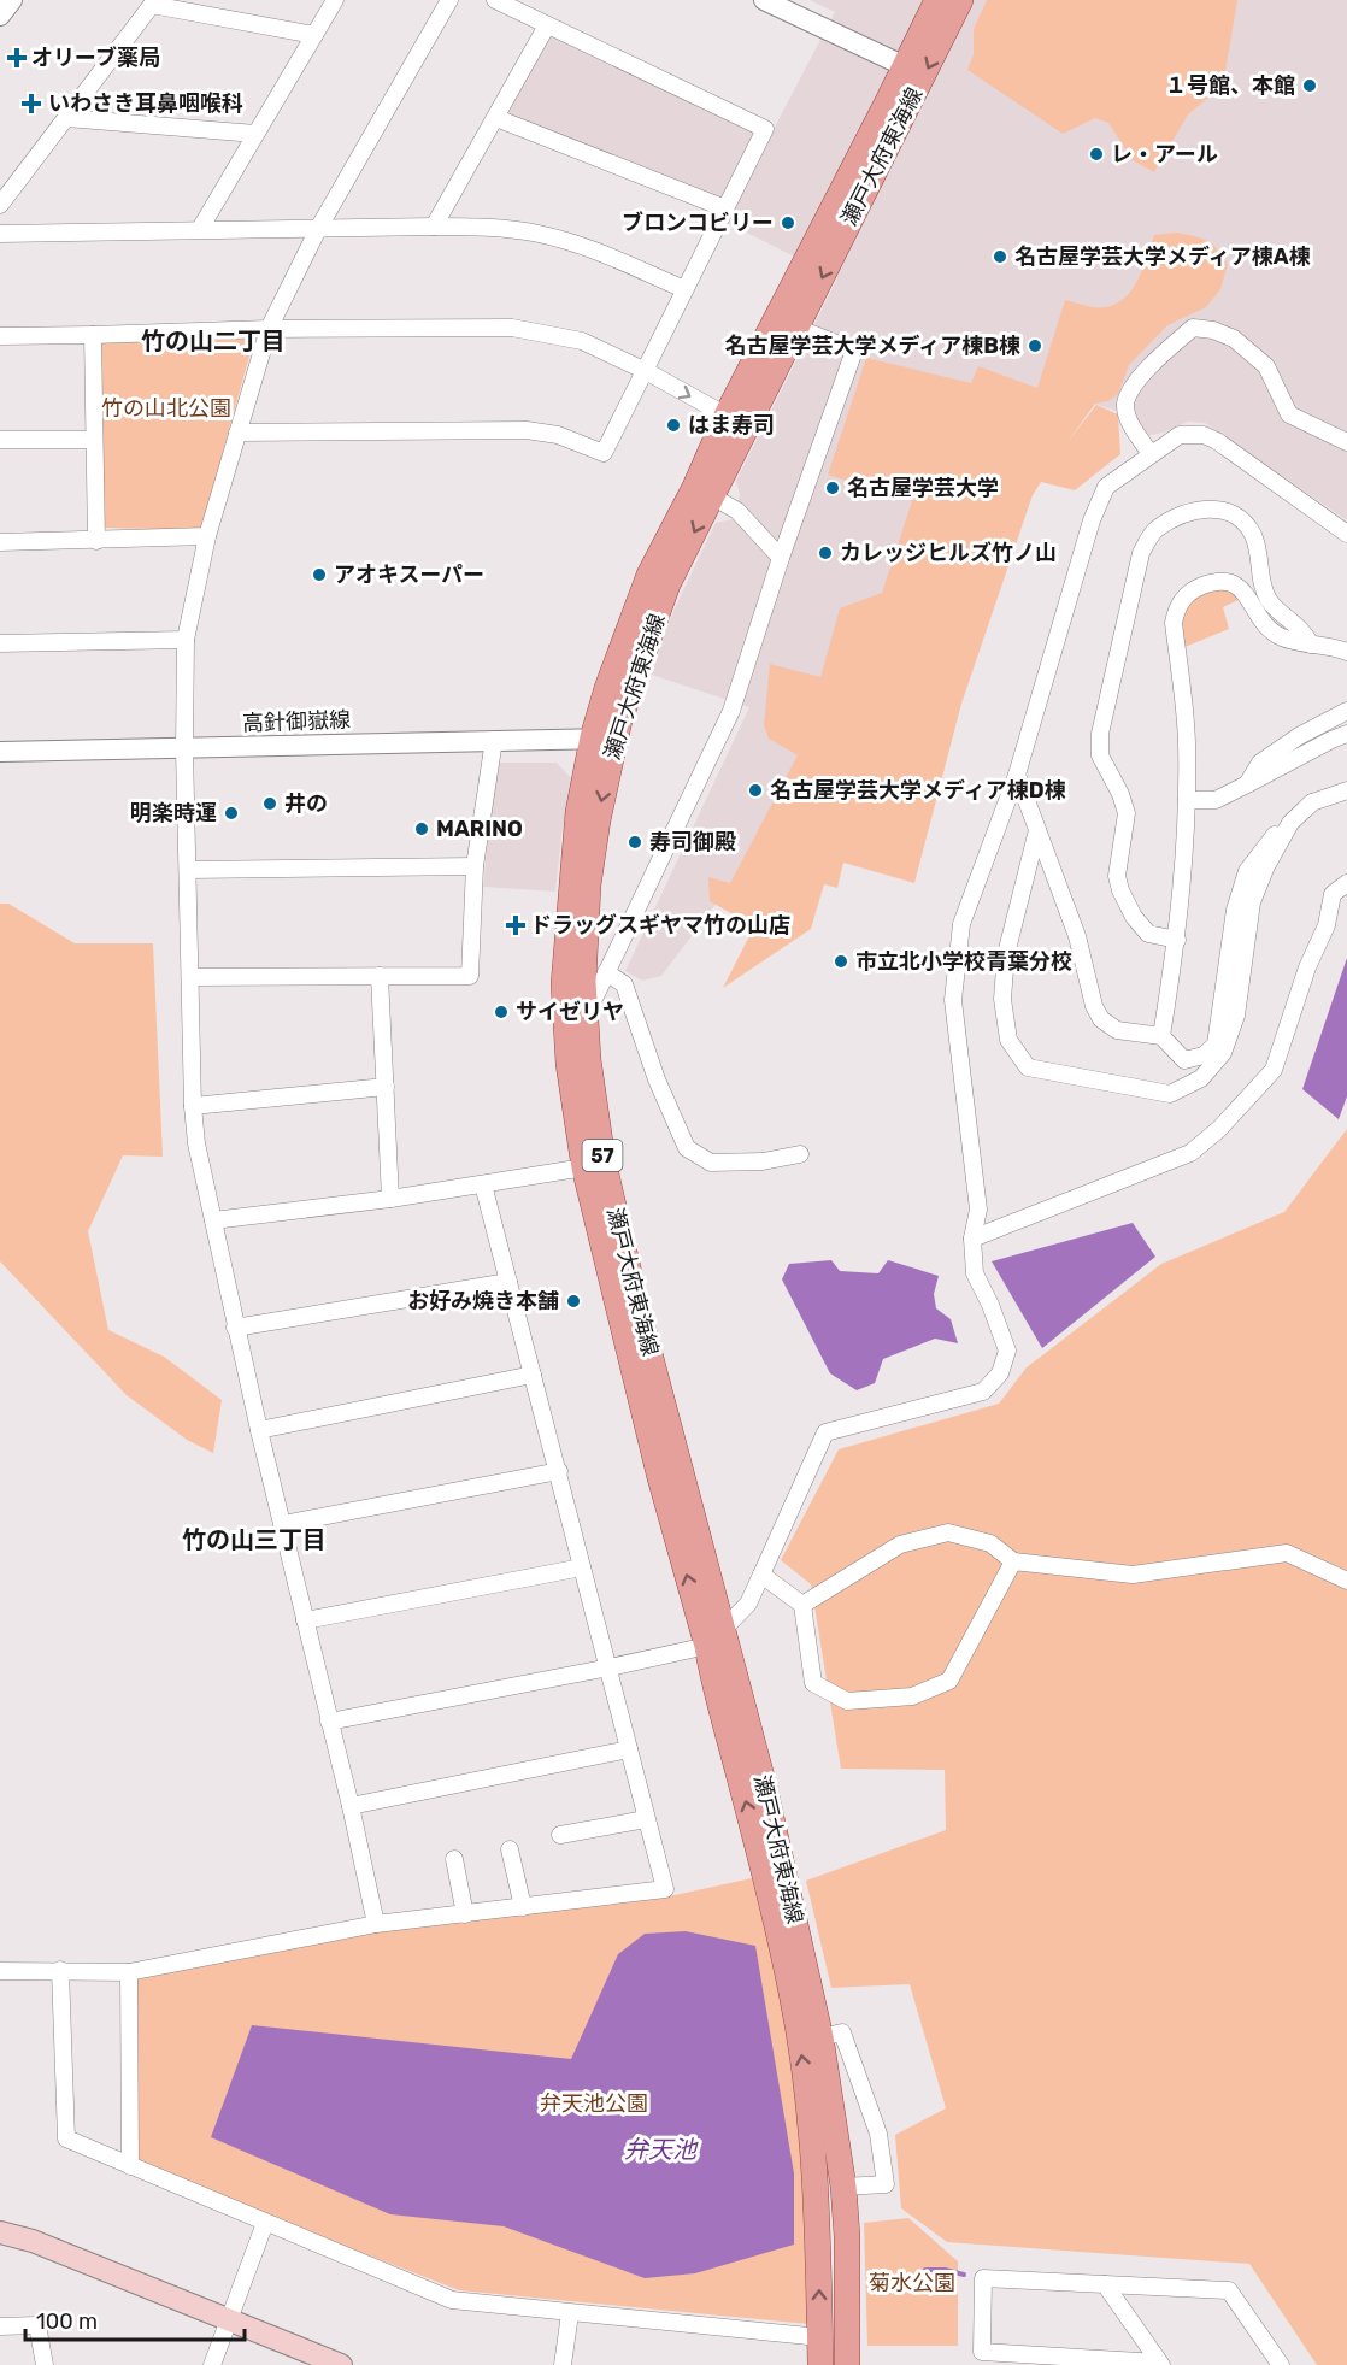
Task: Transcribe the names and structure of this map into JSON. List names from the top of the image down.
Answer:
{
  "streets": {
    "main road": ["瀬戸大府東海線", "57"],
    "street": ["高針御嶽線"]
  },
  "crossings": [
    ["瀬戸大府東海線", "高針御嶽線"]
  ],
  "districts": ["竹の山二丁目", "竹の山三丁目"],
  "water": ["弁天池"],
  "parks": ["竹の山北公園", "弁天池公園", "菊水公園"],
  "places": {
    "health": ["オリーブ薬局", "いわさき耳鼻咽喉科", "ドラッグスギヤマ竹の山店"],
    "other": [
      "１号館、本館",
      "レ・アール",
      "ブロンコビリー",
      "名古屋学芸大学メディア棟A棟",
      "名古屋学芸大学メディア棟B棟",
      "はま寿司",
      "名古屋学芸大学",
      "カレッジヒルズ竹ノ山",
      "アオキスーパー",
      "名古屋学芸大学メディア棟D棟",
      "井の",
      "明楽時運",
      "MARINO",
      "寿司御殿",
      "市立北小学校青葉分校",
      "サイゼリヤ",
      "お好み焼き本舗"
    ]
  },
  "scale_bar": "100 m"
}
